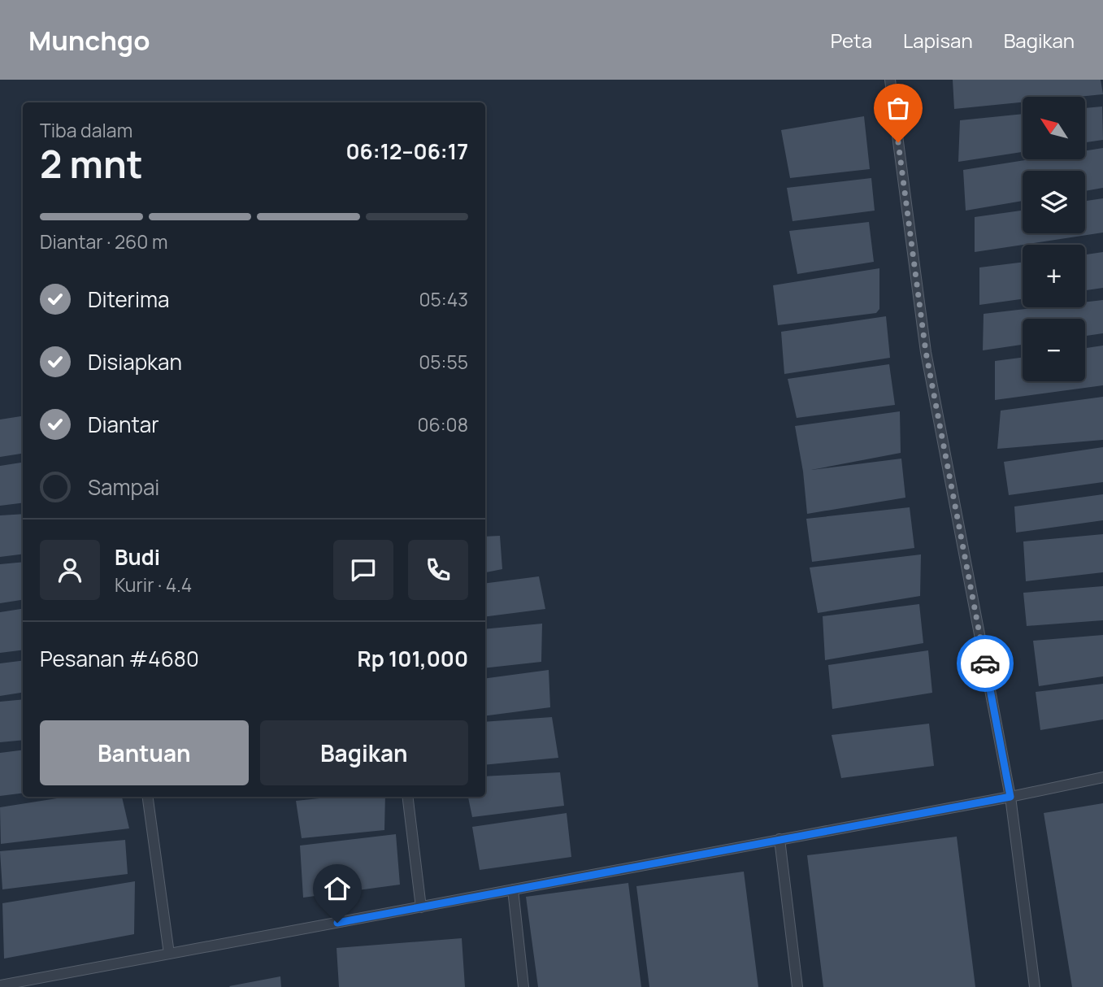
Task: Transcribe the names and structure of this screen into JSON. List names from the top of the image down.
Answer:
{
  "north": "top left",
  "page": {
    "header": "Munchgo",
    "nav": ["Peta", "Lapisan", "Bagikan"],
    "map_buttons": ["+", "−"],
    "heading": ["2 mnt", "Tiba dalam", "06:12–06:17"],
    "panel": [
      "Budi",
      "Kurir · 4.4",
      "Pesanan #4680",
      "Rp 101,000"
    ],
    "bar": "Diantar · 260 m",
    "list": [
      ["Diterima", "05:43"],
      ["Disiapkan", "05:55"],
      ["Diantar", "06:08"],
      "Sampai"
    ],
    "buttons": ["Bantuan", "Bagikan"]
  }
}
